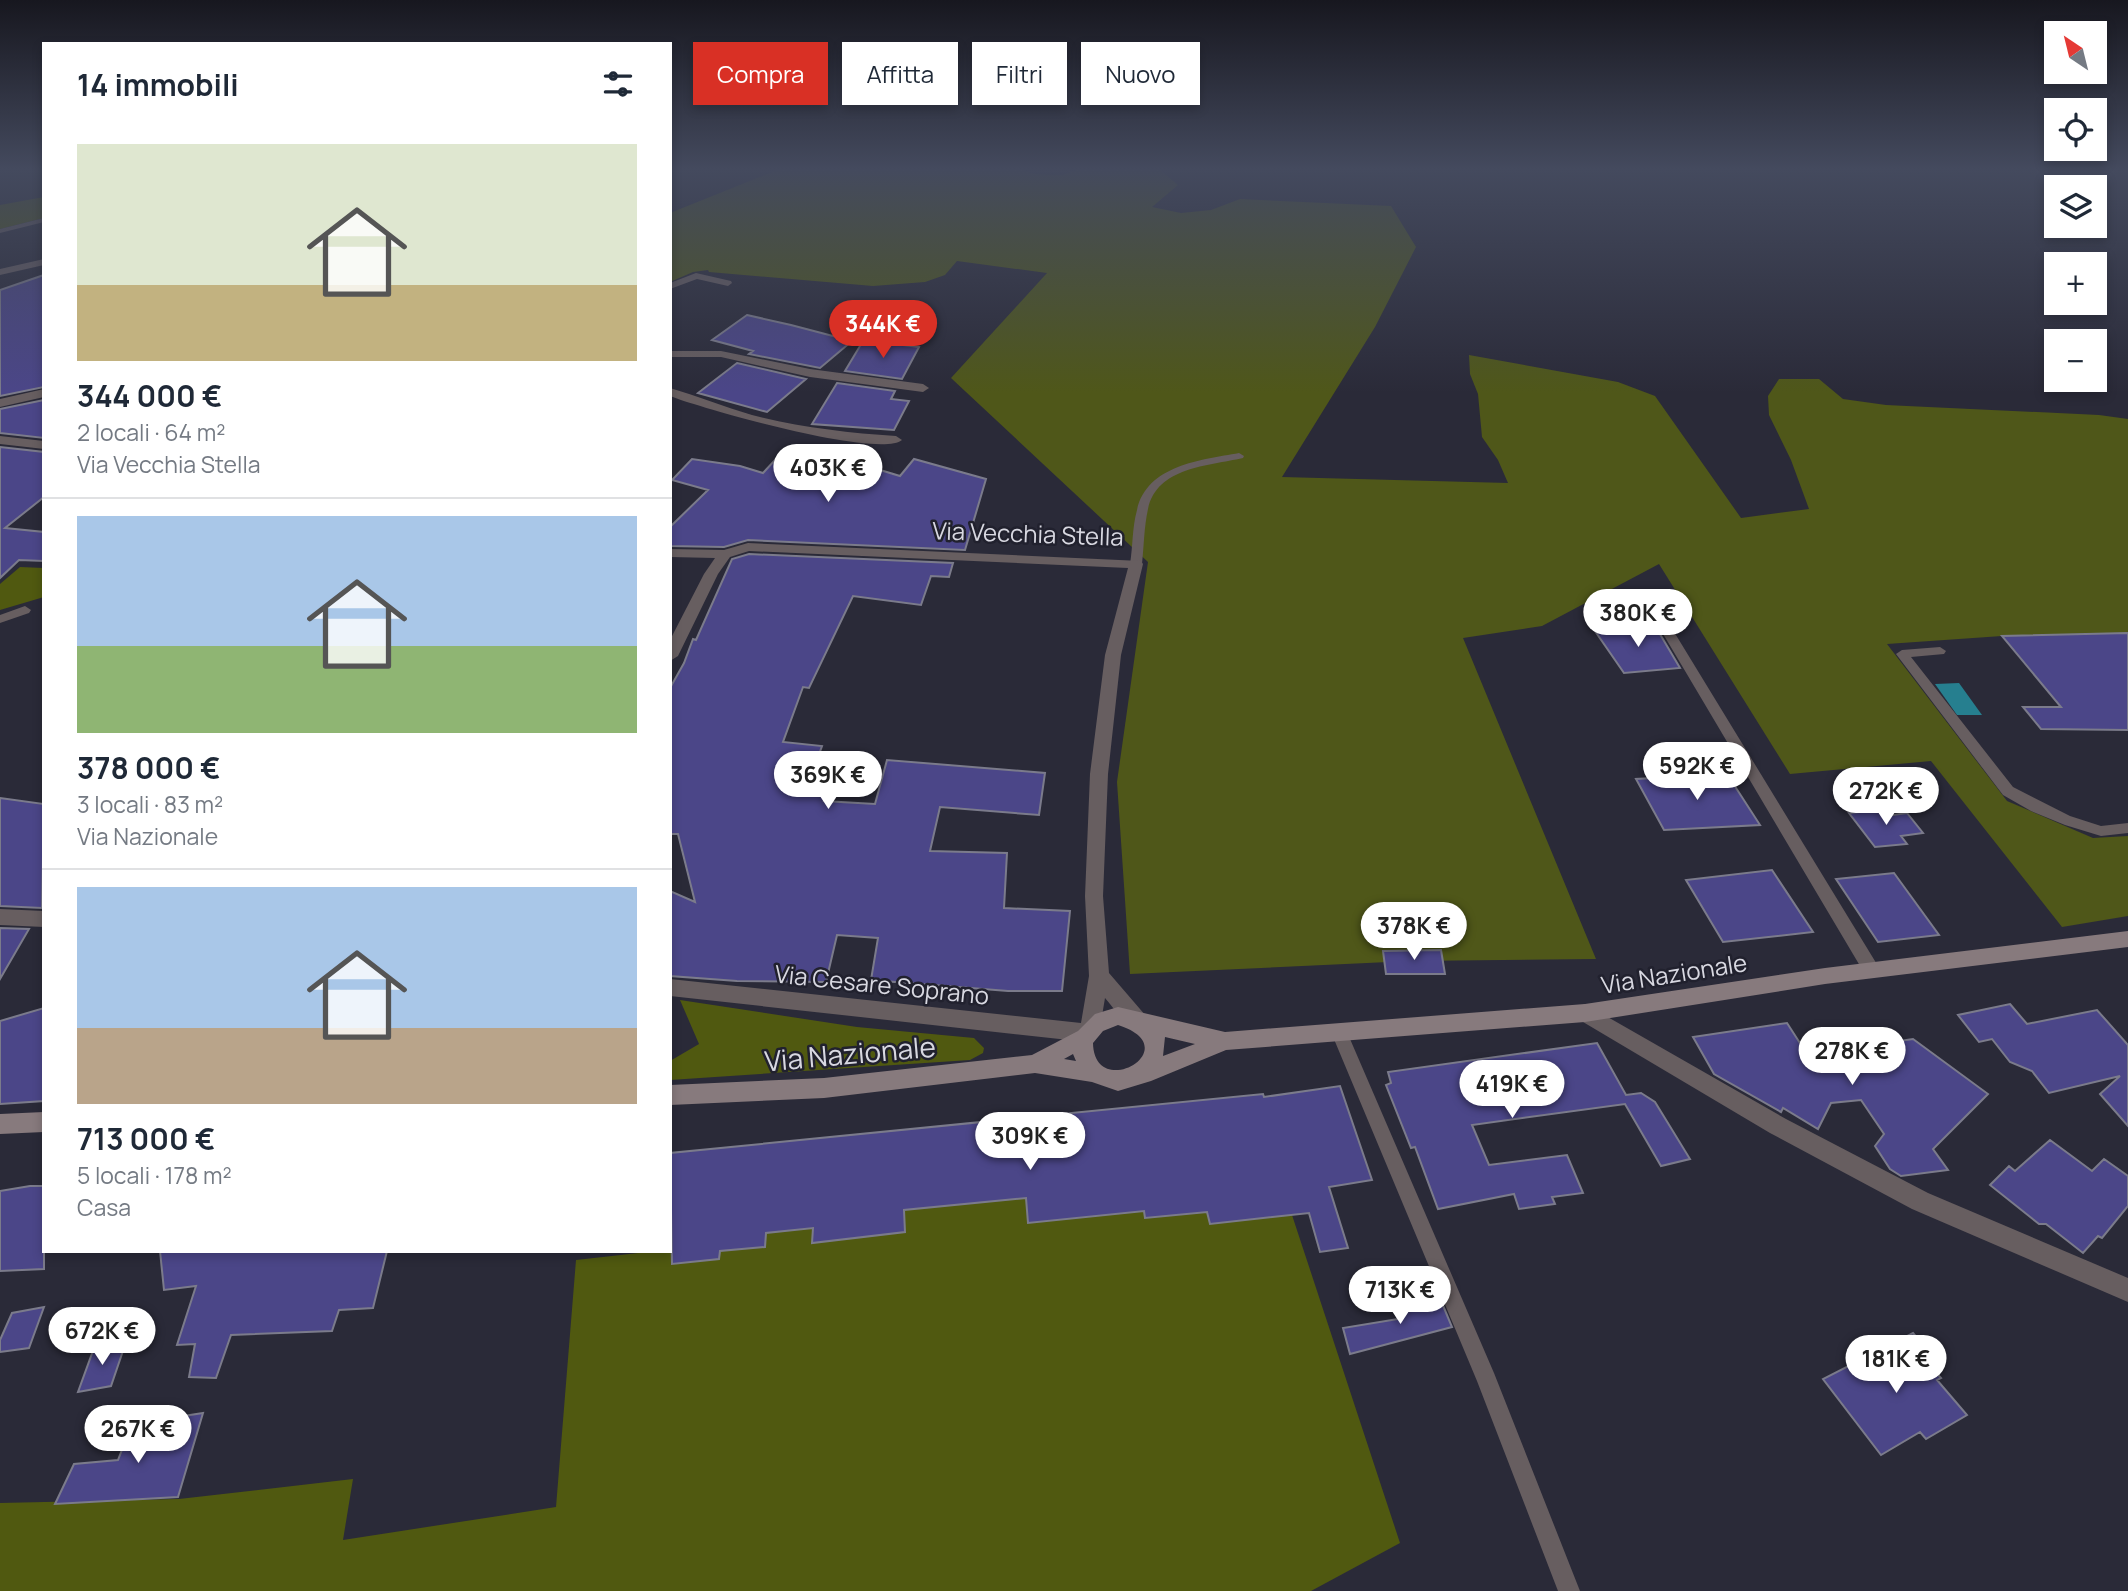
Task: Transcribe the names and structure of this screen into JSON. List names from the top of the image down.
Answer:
{
  "streets": {
    "main road": ["Via Nazionale"],
    "street": ["Via Vecchia Stella", "Via Cesare Soprano"]
  },
  "crossings": [
    ["Via Vecchia Stella", "Via Nazionale"],
    ["Via Vecchia Stella", "Via Cesare Soprano"],
    ["Via Nazionale", "Via Cesare Soprano"]
  ],
  "north": "top left",
  "page": {
    "map_buttons": ["+", "−"],
    "chip": [
      "Compra",
      "Affitta",
      "Filtri",
      "Nuovo"
    ],
    "heading": "14 immobili",
    "list": [
      {
        "name": "344 000 €",
        "note": "2 locali · 64 m² · Via Vecchia Stella"
      },
      {
        "name": "378 000 €",
        "note": "3 locali · 83 m² · Via Nazionale"
      },
      {
        "name": "713 000 €",
        "note": "5 locali · 178 m² · Casa"
      }
    ],
    "price": [
      "344K €",
      "403K €",
      "380K €",
      "592K €",
      "369K €",
      "272K €",
      "378K €",
      "278K €",
      "419K €",
      "309K €",
      "713K €",
      "672K €",
      "181K €",
      "267K €"
    ]
  }
}
